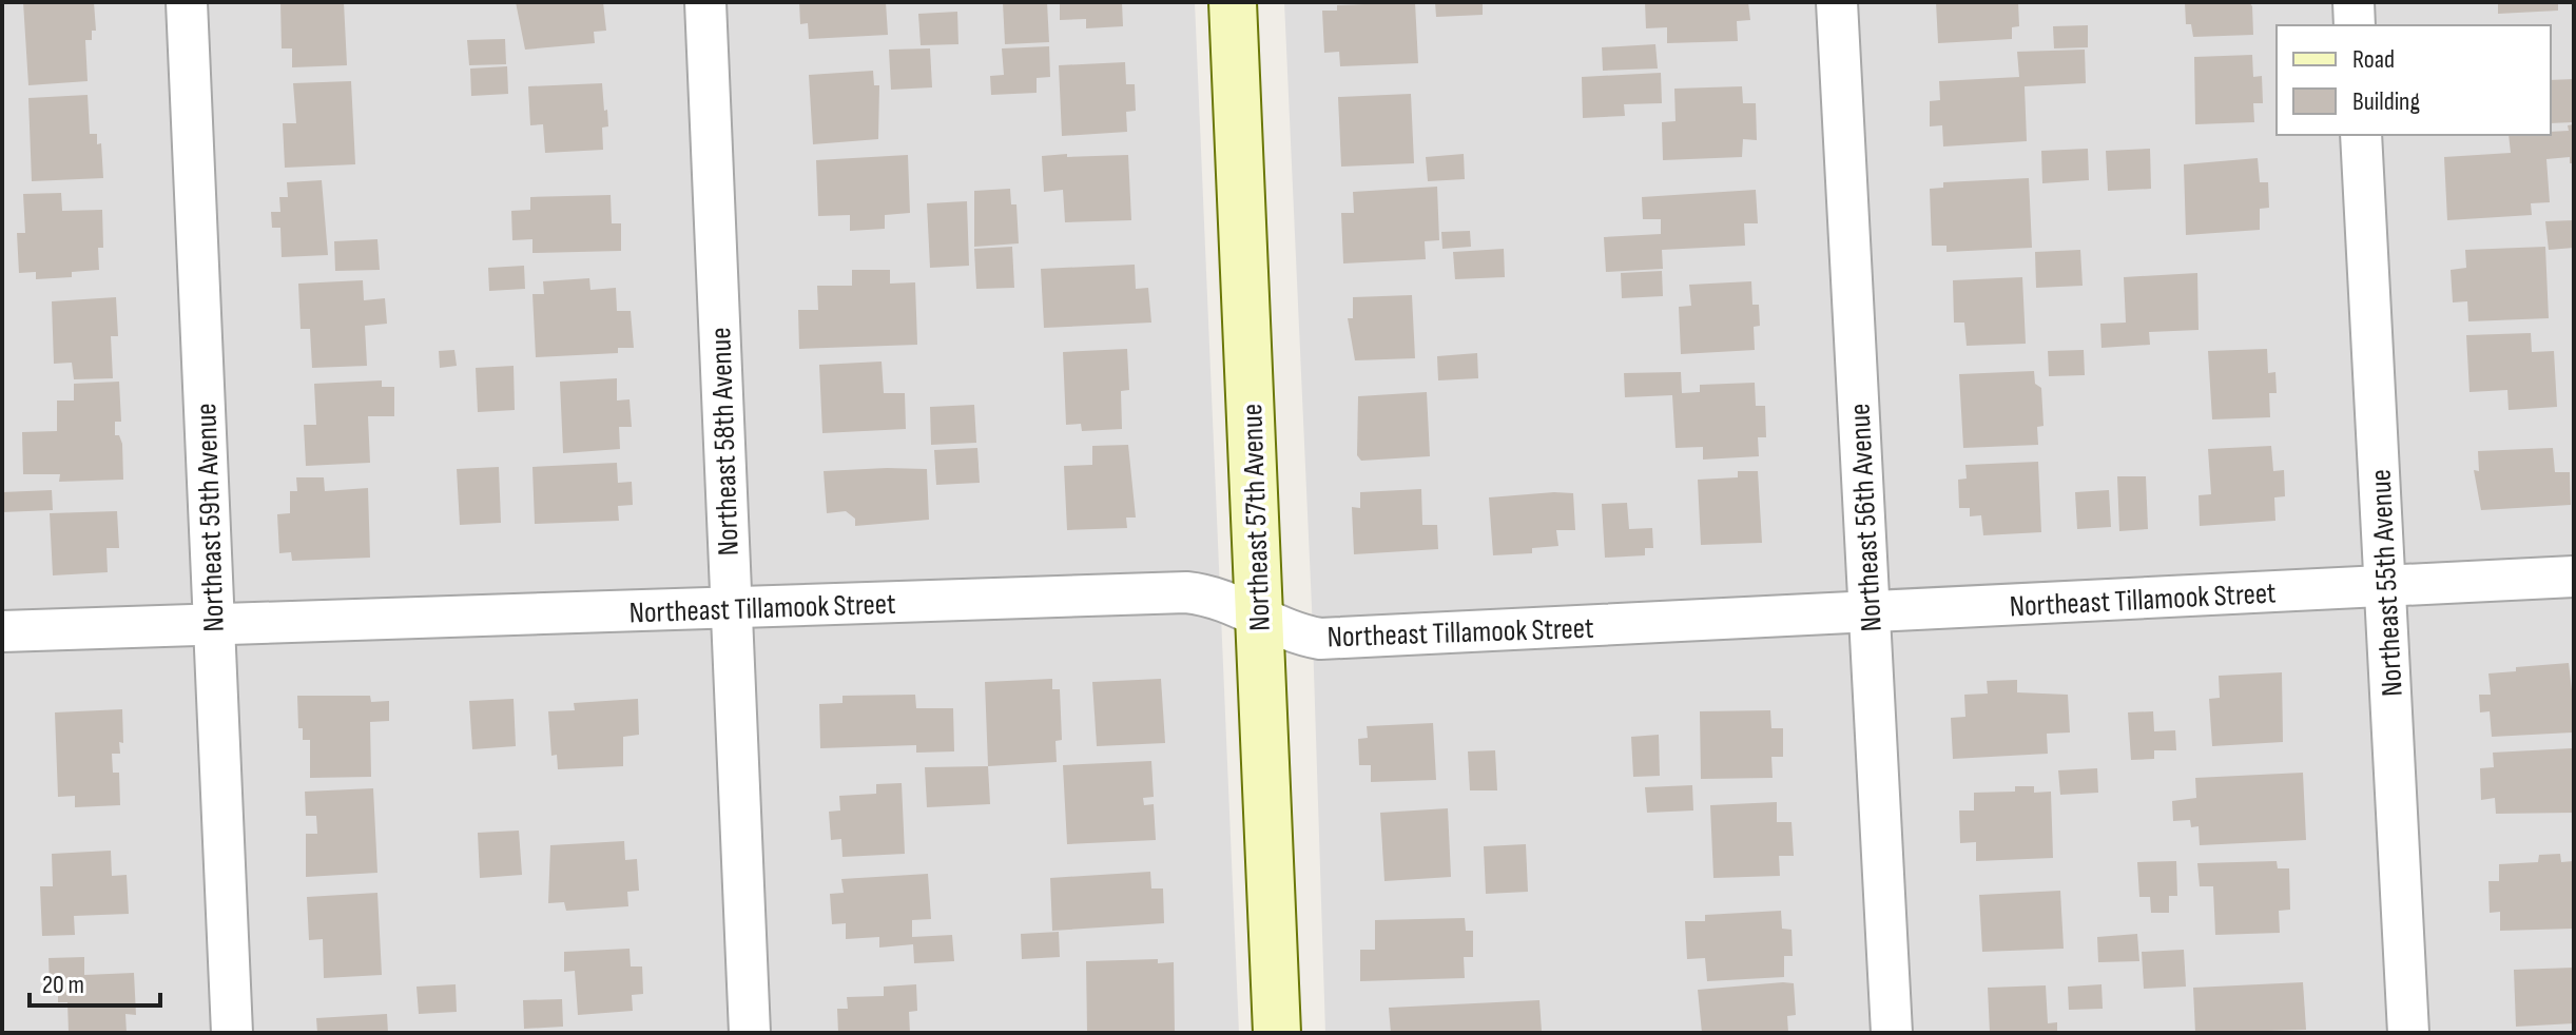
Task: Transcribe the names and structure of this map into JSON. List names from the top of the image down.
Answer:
{
  "streets": {
    "main road": ["Northeast 57th Avenue"],
    "street": [
      "Northeast 58th Avenue",
      "Northeast 59th Avenue",
      "Northeast 56th Avenue",
      "Northeast 55th Avenue",
      "Northeast Tillamook Street"
    ]
  },
  "crossings": [
    ["Northeast 58th Avenue", "Northeast Tillamook Street"],
    ["Northeast 59th Avenue", "Northeast Tillamook Street"],
    ["Northeast 57th Avenue", "Northeast Tillamook Street"],
    ["Northeast 56th Avenue", "Northeast Tillamook Street"],
    ["Northeast 55th Avenue", "Northeast Tillamook Street"]
  ],
  "legend": ["Road", "Building"],
  "scale_bar": "20 m"
}
